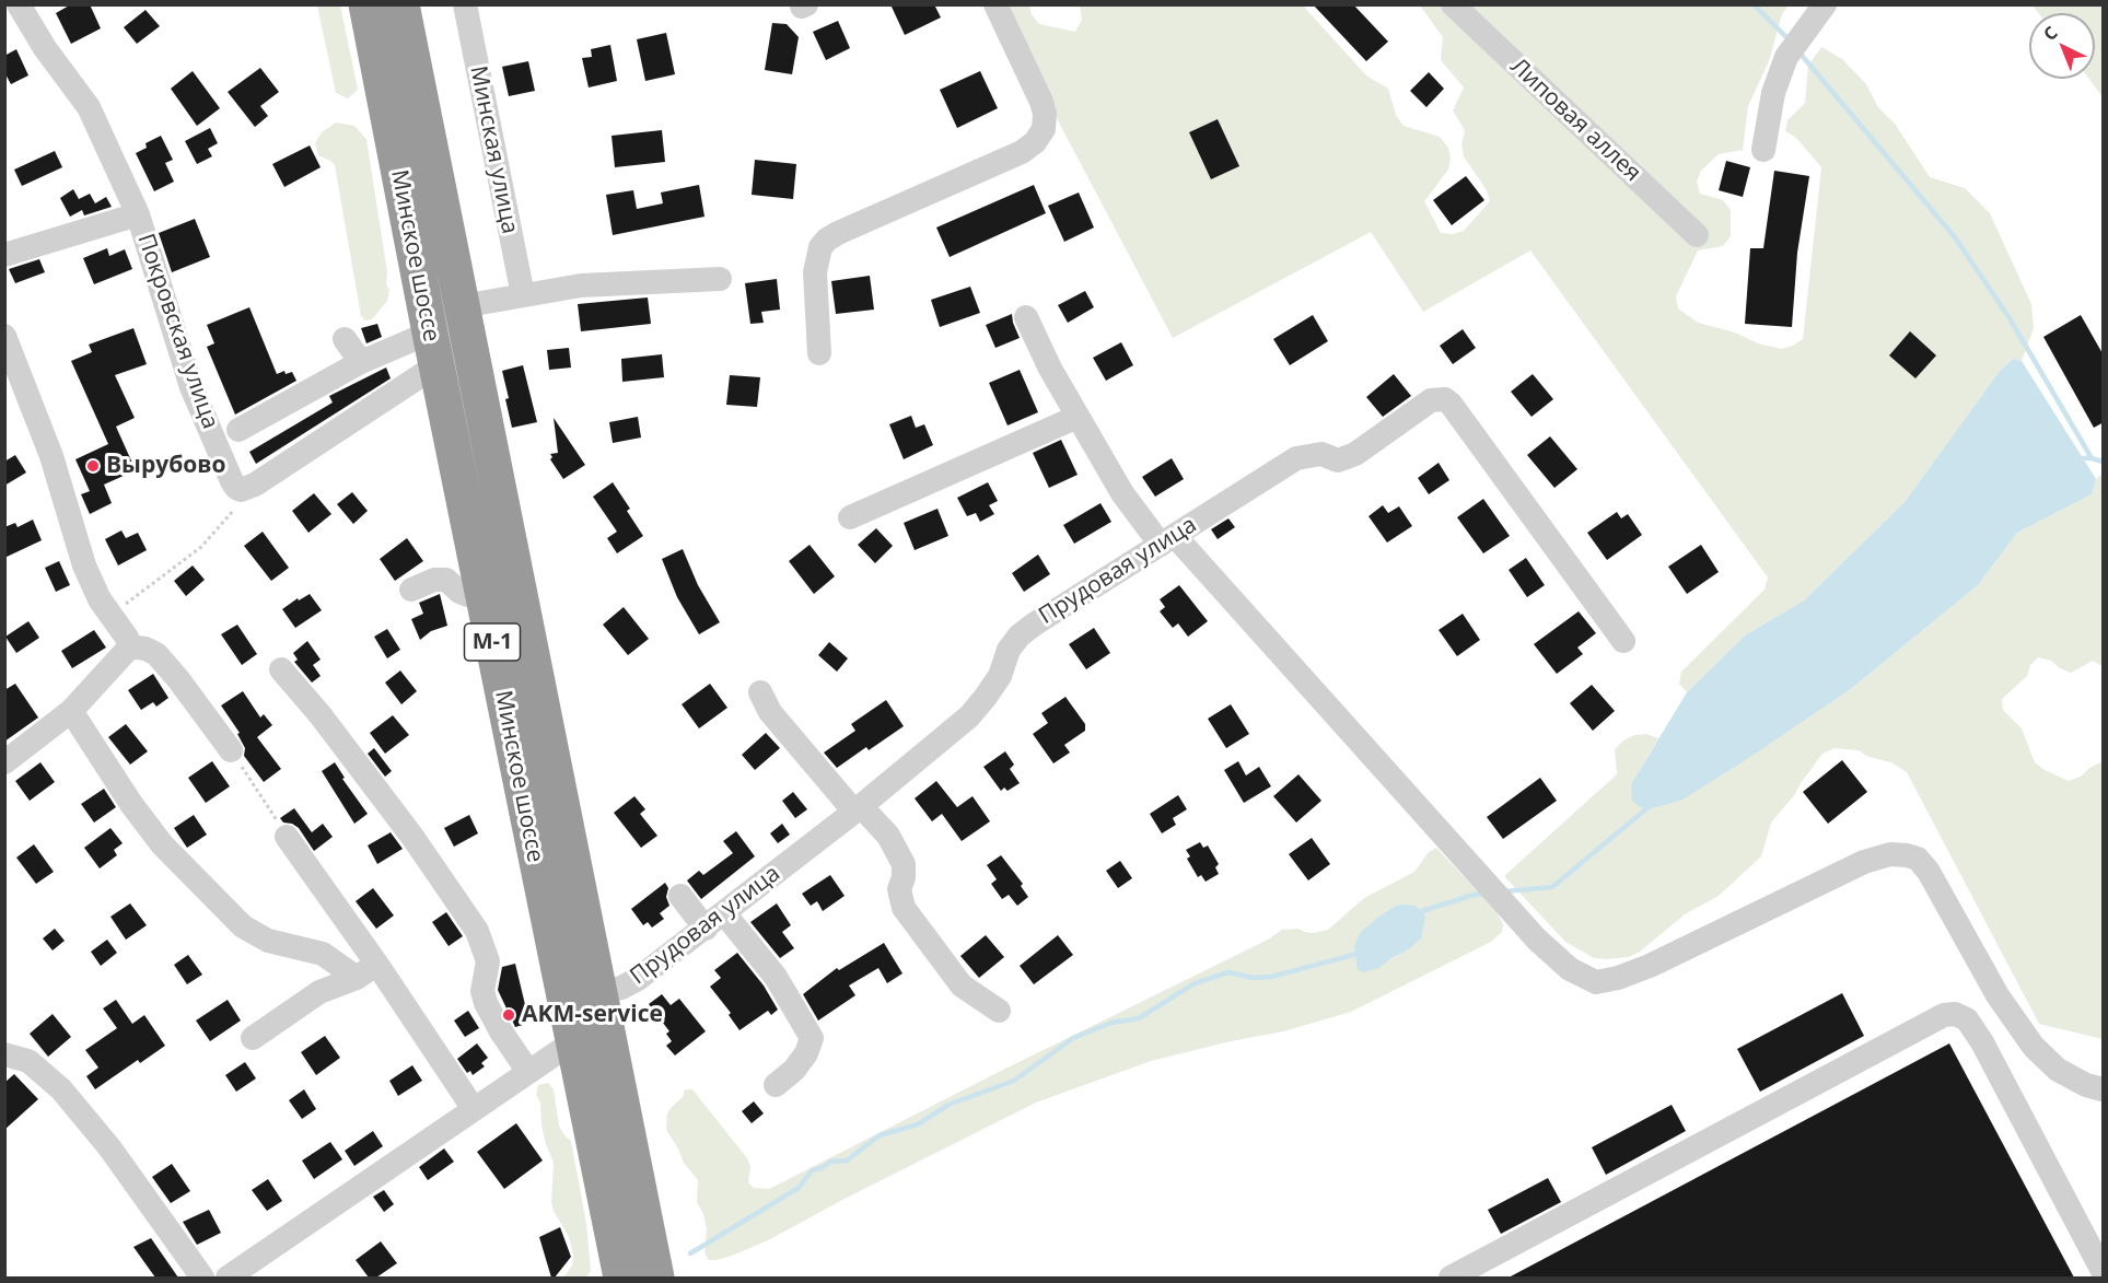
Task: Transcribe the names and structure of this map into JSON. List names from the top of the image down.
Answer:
{
  "streets": {
    "highway": ["Минское шоссе", "М-1"],
    "street": [
      "Липовая аллея",
      "Минская улица",
      "Покровская улица",
      "Прудовая улица"
    ]
  },
  "crossings": [
    ["Минское шоссе", "Прудовая улица"]
  ],
  "places": ["Вырубово", "AKM-service"],
  "north": "top left"
}
